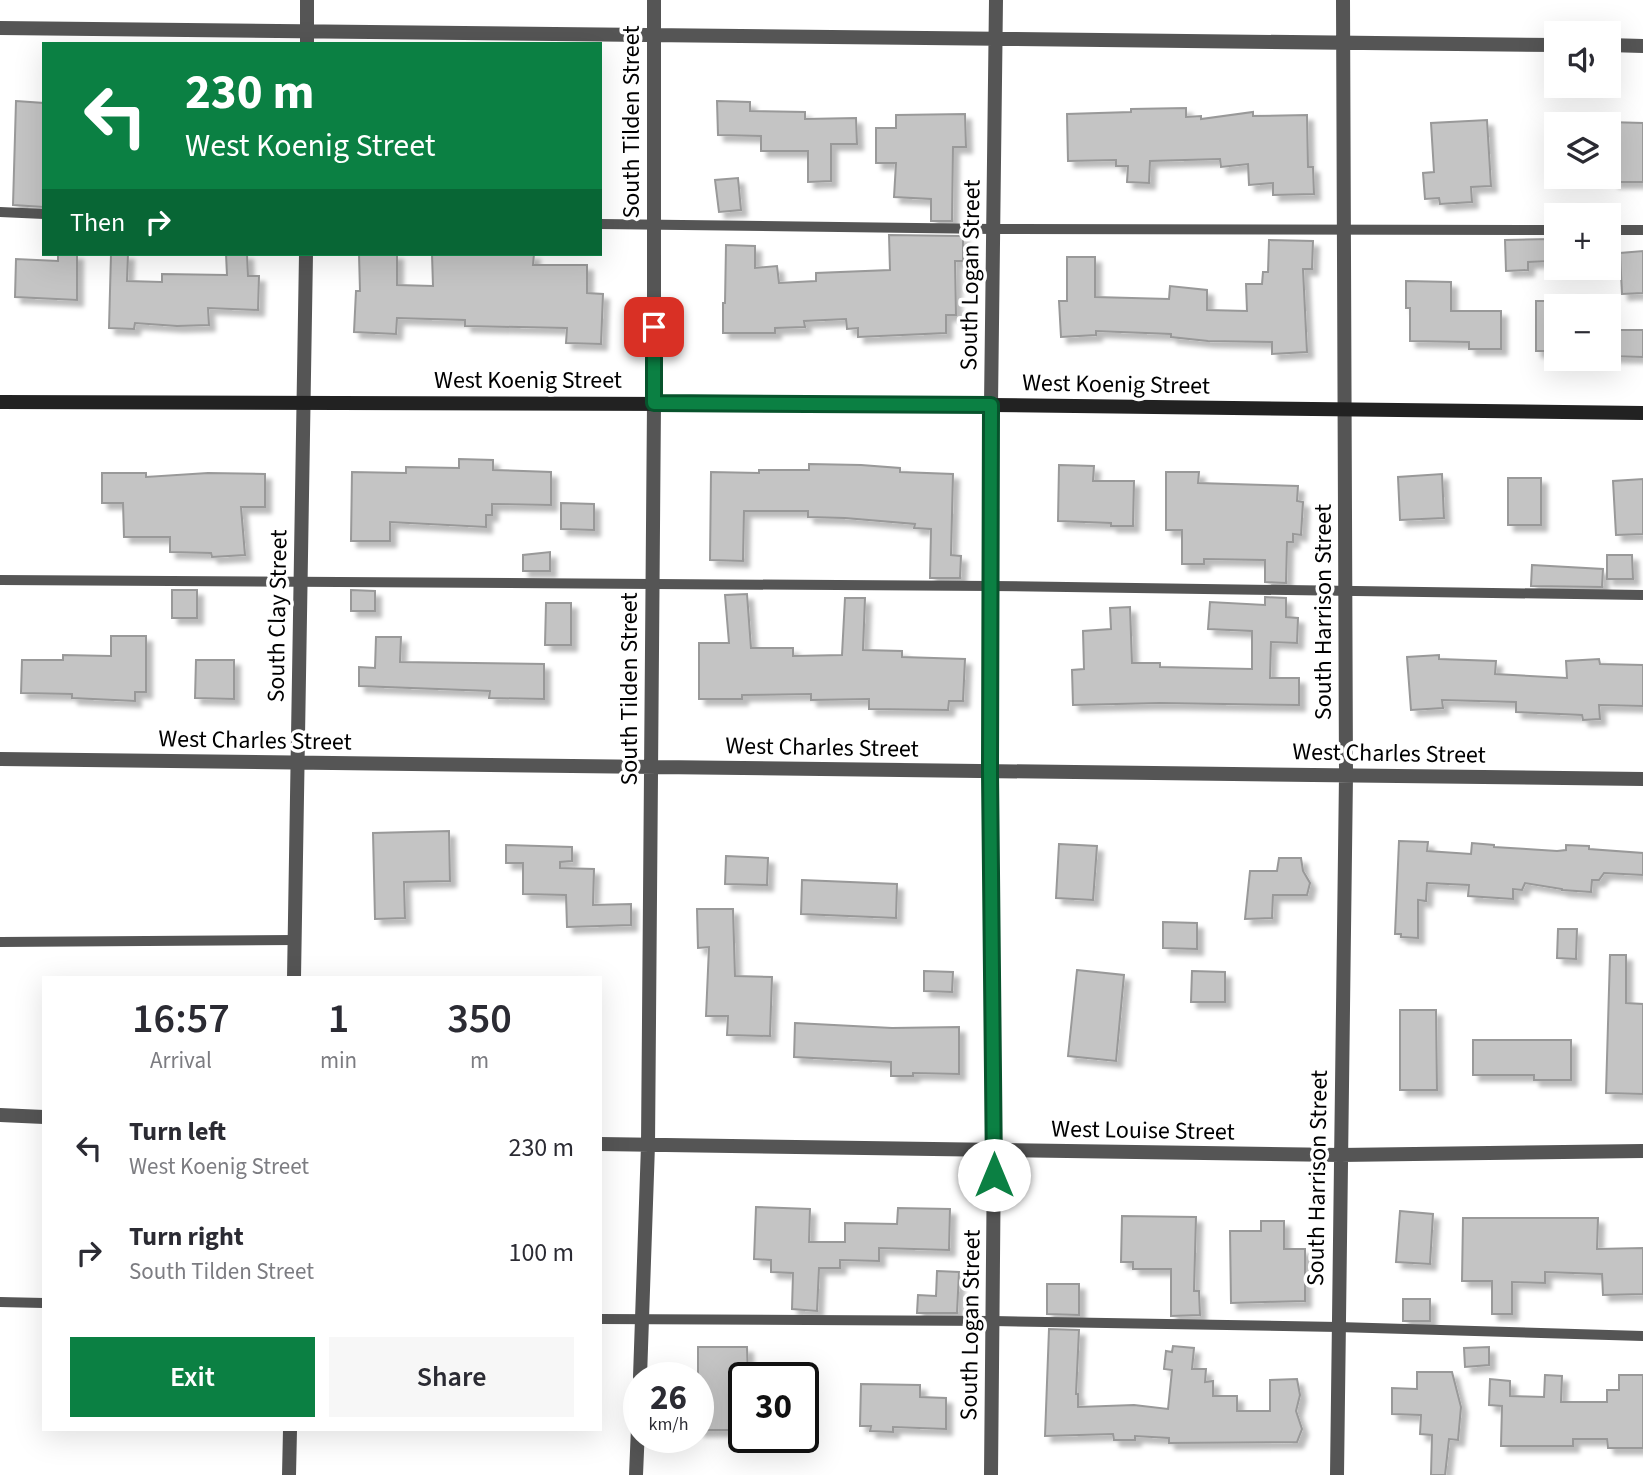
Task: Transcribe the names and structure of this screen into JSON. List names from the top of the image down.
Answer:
{
  "streets": {
    "street": [
      "South Tilden Street",
      "South Logan Street",
      "West Koenig Street",
      "South Harrison Street",
      "South Clay Street",
      "West Charles Street",
      "West Louise Street"
    ]
  },
  "crossings": [
    ["South Tilden Street", "West Koenig Street"],
    ["South Tilden Street", "West Charles Street"],
    ["South Tilden Street", "West Louise Street"],
    ["South Logan Street", "West Koenig Street"],
    ["South Logan Street", "West Charles Street"],
    ["South Logan Street", "West Louise Street"],
    ["West Koenig Street", "South Harrison Street"],
    ["West Koenig Street", "South Clay Street"],
    ["South Harrison Street", "West Charles Street"],
    ["South Harrison Street", "West Louise Street"],
    ["South Clay Street", "West Charles Street"]
  ],
  "page": {
    "map_buttons": ["+", "−"],
    "turn": ["230 m", "West Koenig Street"],
    "then": "Then",
    "eta": [
      "16:57",
      "Arrival",
      "1",
      "min",
      "350",
      "m"
    ],
    "list": [
      {
        "name": "Turn left",
        "note": "West Koenig Street",
        "value": "230 m"
      },
      {
        "name": "Turn right",
        "note": "South Tilden Street",
        "value": "100 m"
      }
    ],
    "buttons": ["Exit", "Share"],
    "speed": "26 km/h",
    "limit": "30"
  }
}
